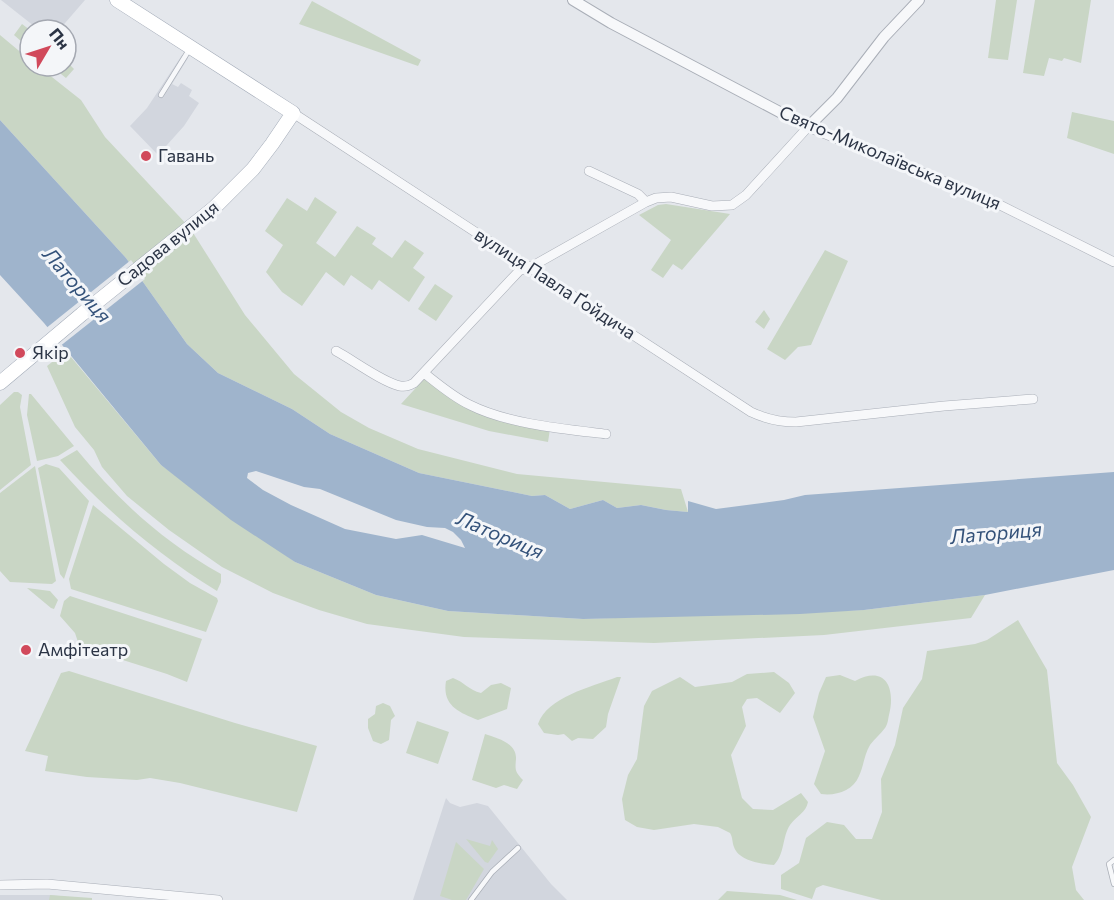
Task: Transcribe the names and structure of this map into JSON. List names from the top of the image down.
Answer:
{
  "streets": {
    "main road": ["Садова вулиця", "вулиця Павла Ґойдича"],
    "street": ["Свято-Миколаївська вулиця"]
  },
  "crossings": [
    ["Садова вулиця", "вулиця Павла Ґойдича"]
  ],
  "water": ["Латориця"],
  "places": ["Гавань", "Якір", "Амфітеатр"],
  "north": "top right"
}
